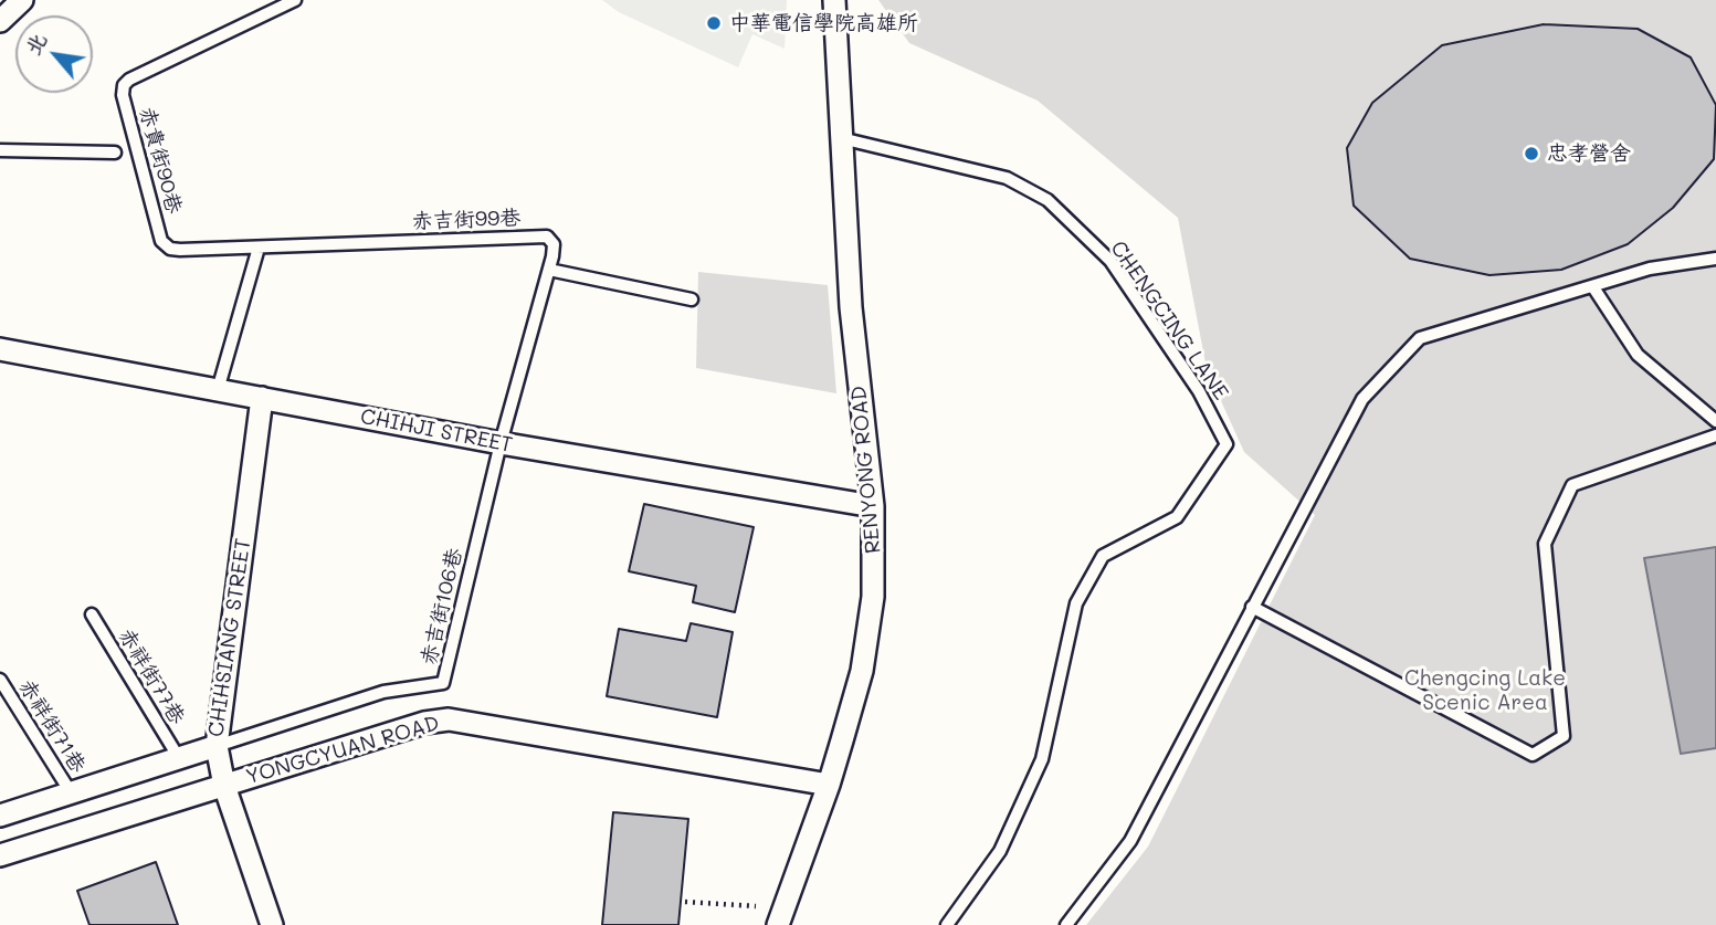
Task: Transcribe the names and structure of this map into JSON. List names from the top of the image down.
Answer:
{
  "streets": {
    "street": [
      "CHIHJI STREET",
      "RENYONG ROAD",
      "CHIHSIANG STREET",
      "YONGCYUAN ROAD"
    ],
    "lane": [
      "赤貴街90巷",
      "赤吉街99巷",
      "CHENGCING LANE",
      "赤吉街106巷",
      "赤祥街77巷",
      "赤祥街71巷"
    ]
  },
  "crossings": [
    ["赤貴街90巷", "赤吉街99巷"],
    ["赤吉街99巷", "CHIHJI STREET"],
    ["赤吉街99巷", "赤吉街106巷"],
    ["CHENGCING LANE", "RENYONG ROAD"],
    ["CHIHJI STREET", "RENYONG ROAD"],
    ["CHIHJI STREET", "赤吉街106巷"],
    ["CHIHJI STREET", "CHIHSIANG STREET"],
    ["RENYONG ROAD", "YONGCYUAN ROAD"],
    ["赤吉街106巷", "CHIHSIANG STREET"],
    ["CHIHSIANG STREET", "赤祥街77巷"],
    ["CHIHSIANG STREET", "赤祥街71巷"]
  ],
  "parks": ["Chengcing Lake Scenic Area"],
  "places": ["中華電信學院高雄所", "忠孝營舍"],
  "north": "top left"
}
